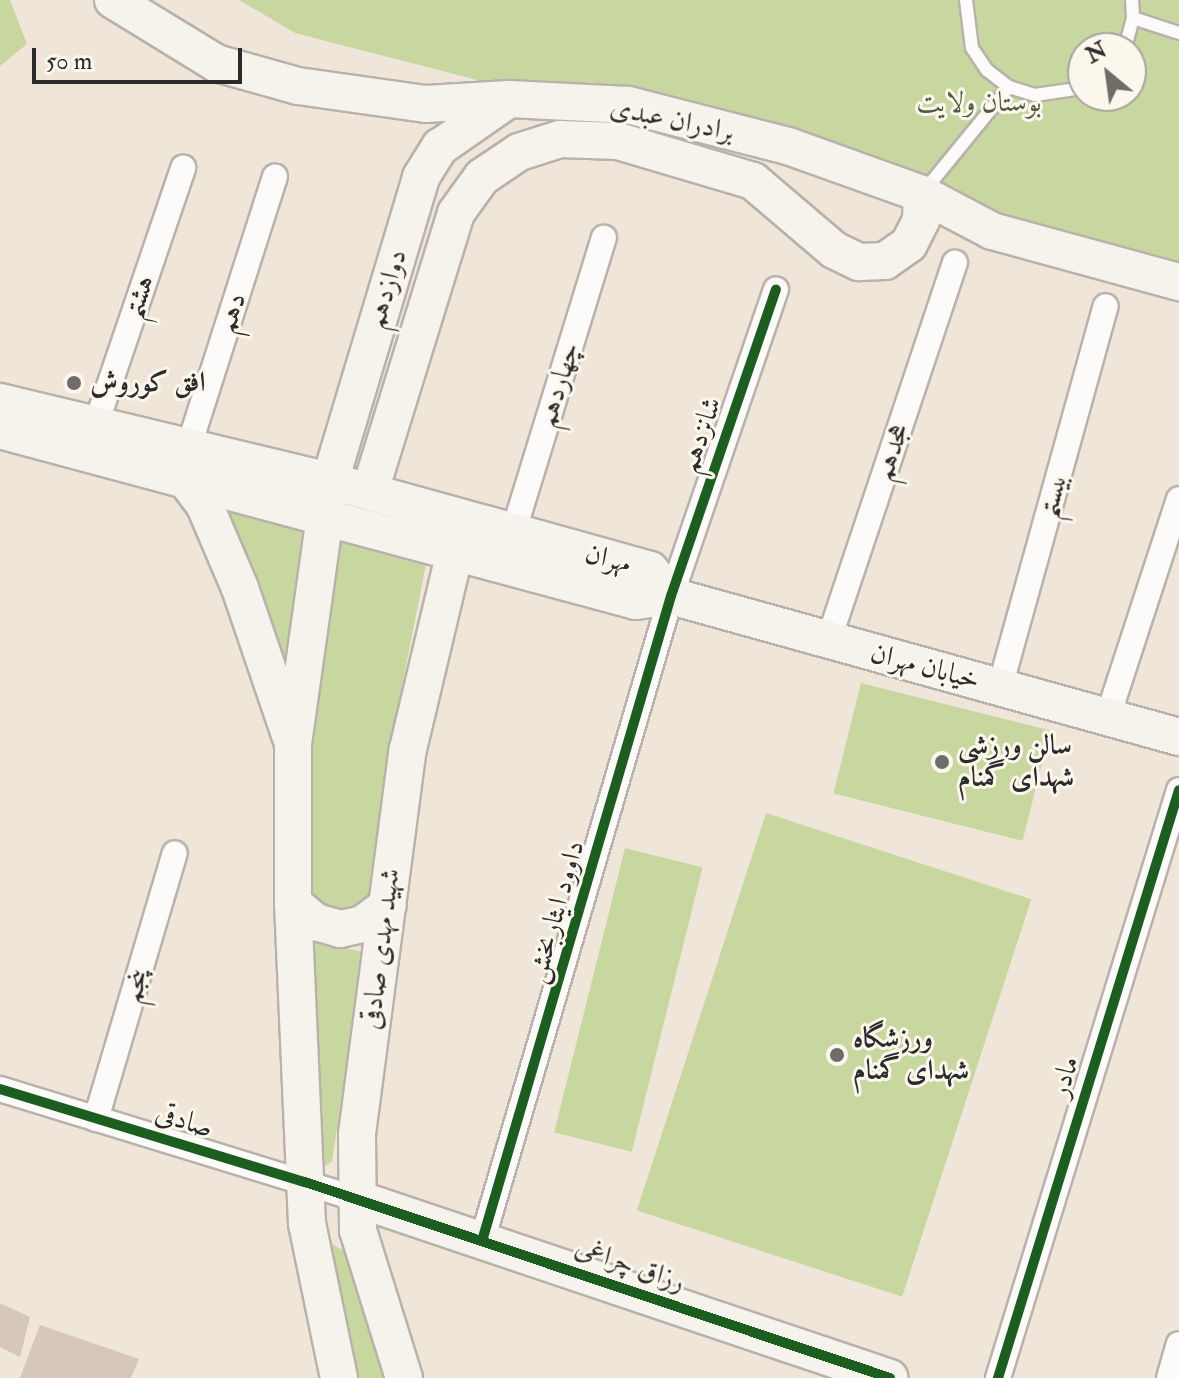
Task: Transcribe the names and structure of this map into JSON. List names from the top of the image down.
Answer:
{
  "streets": {
    "main road": [
      "برادران عبدی",
      "دوازدهم",
      "مهران",
      "خیابان مهران",
      "شهید مهدی صادقی",
      "رزاق چراغی"
    ],
    "street": [
      "هشتم",
      "دهم",
      "چهاردهم",
      "شانزدهم",
      "هجدهم",
      "بیستم",
      "داوود ایثاربخش",
      "پنجم",
      "مادر",
      "صادقی"
    ]
  },
  "crossings": [
    ["برادران عبدی", "دوازدهم"],
    ["دوازدهم", "مهران"],
    ["هشتم", "مهران"],
    ["دهم", "مهران"],
    ["چهاردهم", "مهران"],
    ["شانزدهم", "مهران"],
    ["شانزدهم", "خیابان مهران"],
    ["شانزدهم", "داوود ایثاربخش"],
    ["هجدهم", "خیابان مهران"],
    ["بیستم", "خیابان مهران"],
    ["مهران", "خیابان مهران"],
    ["مهران", "داوود ایثاربخش"],
    ["مهران", "شهید مهدی صادقی"],
    ["خیابان مهران", "داوود ایثاربخش"],
    ["داوود ایثاربخش", "رزاق چراغی"],
    ["شهید مهدی صادقی", "صادقی"],
    ["شهید مهدی صادقی", "رزاق چراغی"],
    ["پنجم", "صادقی"],
    ["صادقی", "رزاق چراغی"]
  ],
  "parks": ["بوستان ولایت"],
  "places": ["افق کوروش", "سالن ورزشی شهدای گمنام", "ورزشگاه شهدای گمنام"],
  "scale_bar": "50 m",
  "north": "top left"
}
